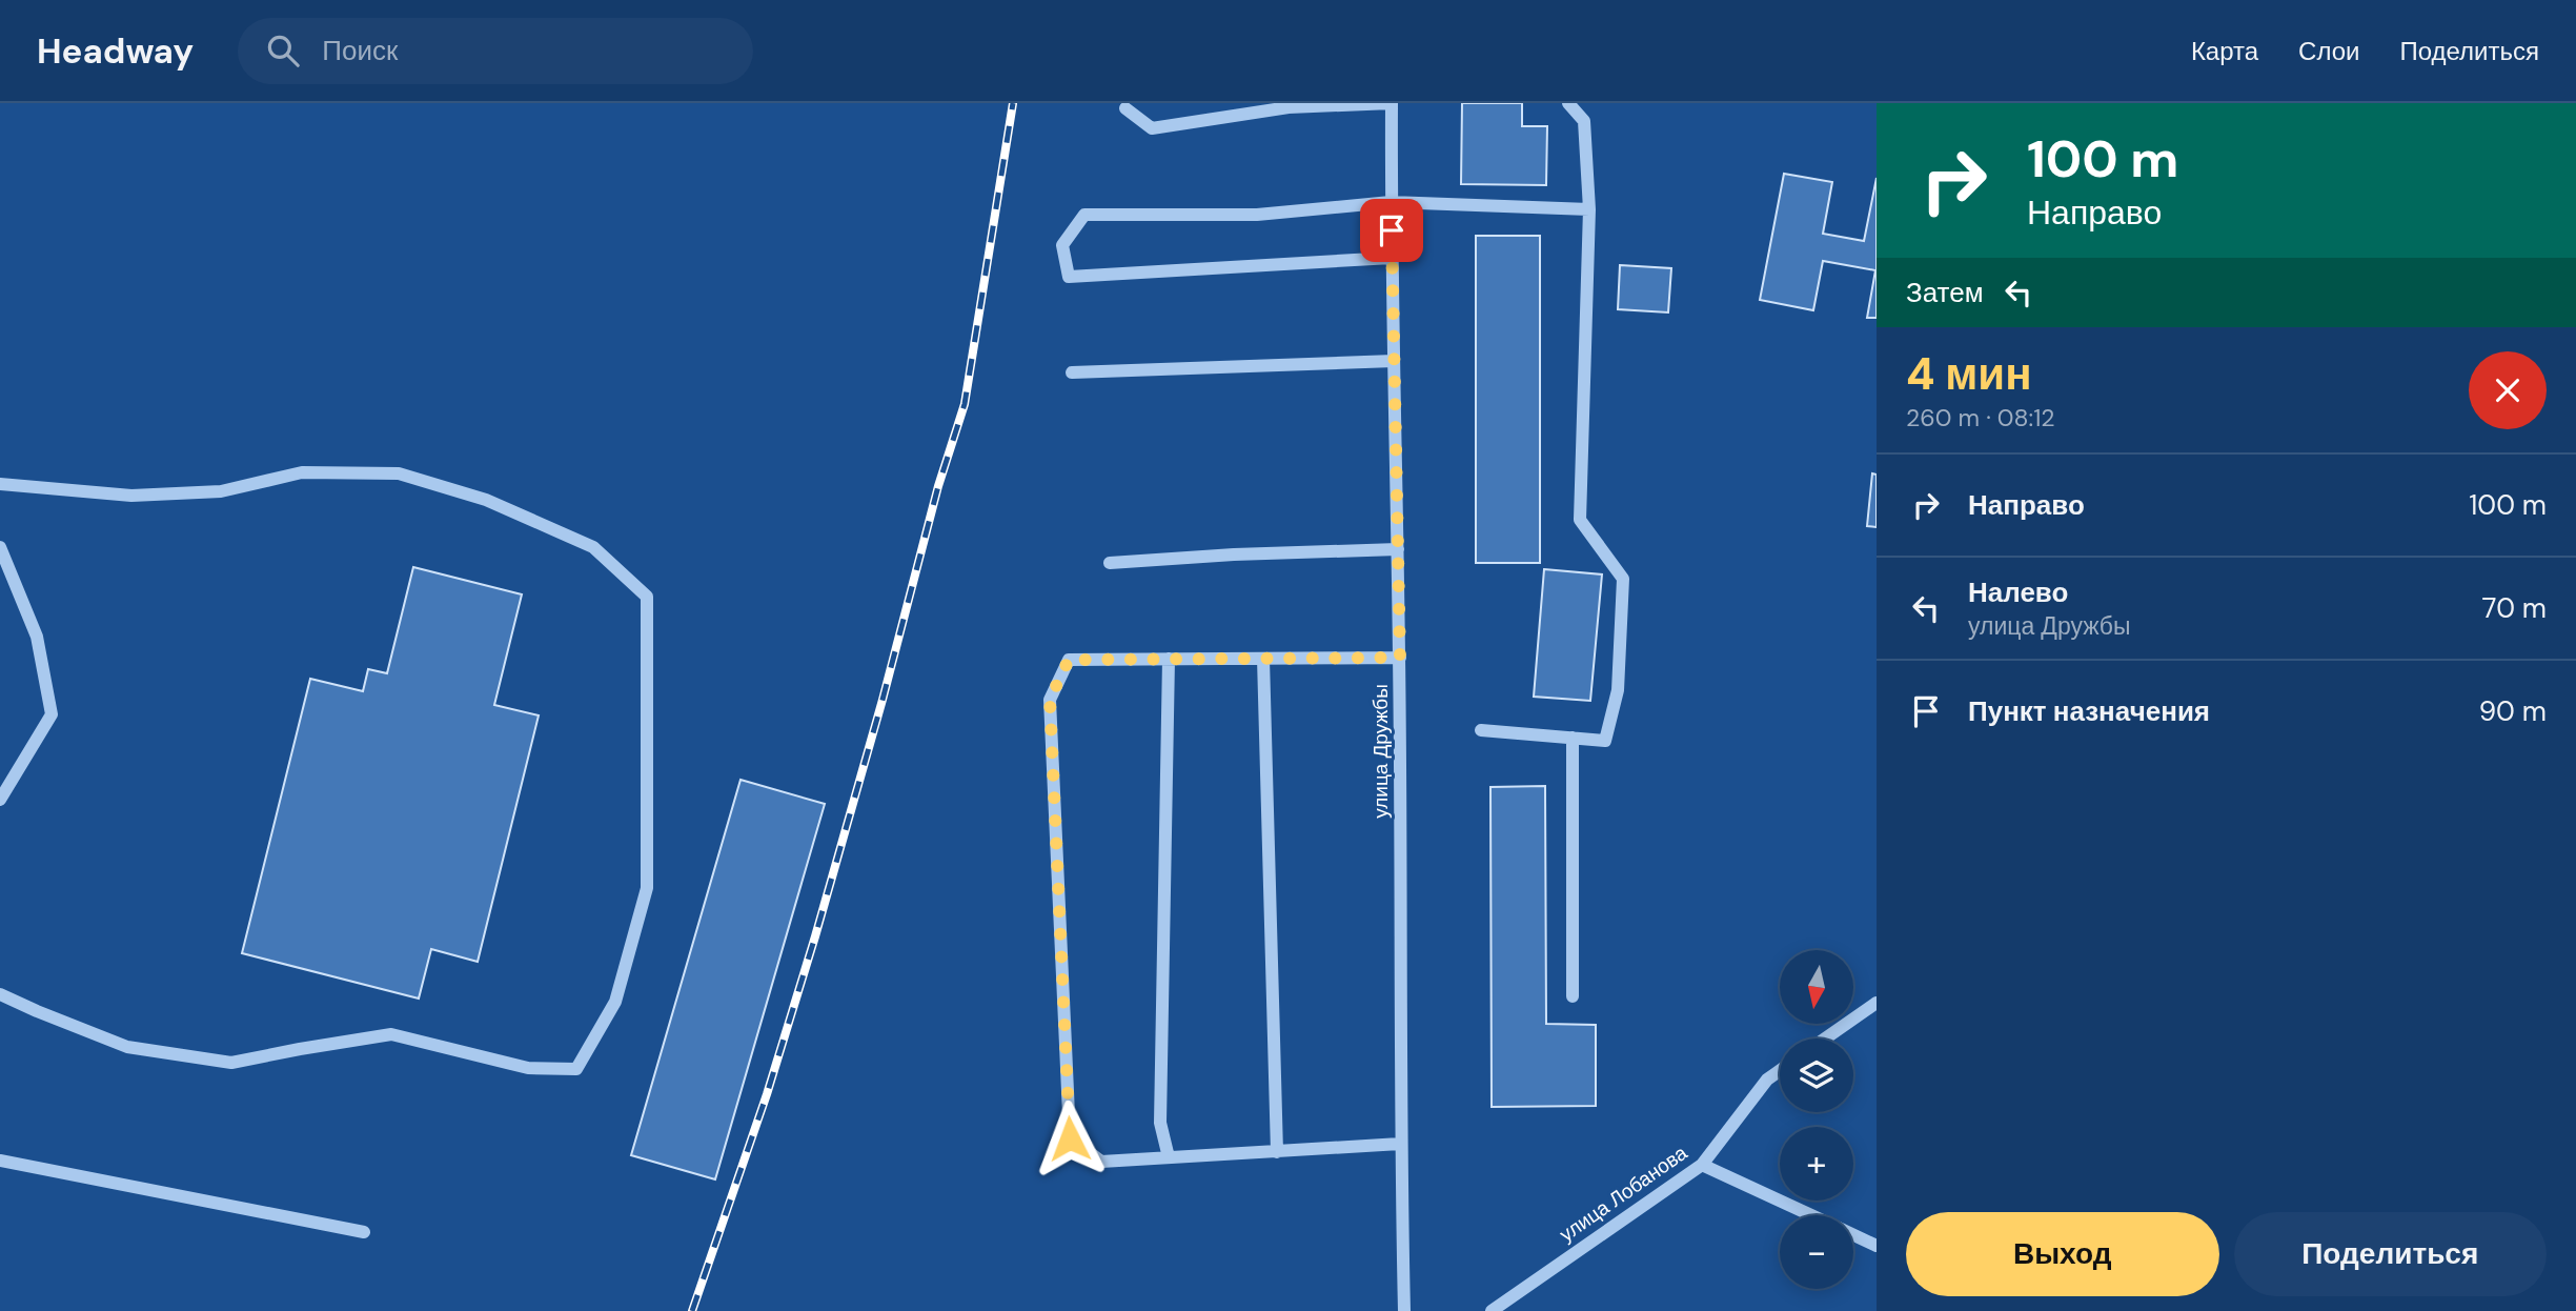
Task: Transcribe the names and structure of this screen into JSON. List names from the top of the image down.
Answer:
{
  "streets": {
    "street": ["улица Дружбы", "улица Лобанова"]
  },
  "north": "bottom",
  "page": {
    "header": "Headway",
    "search": "Поиск",
    "nav": ["Карта", "Слои", "Поделиться"],
    "turn": ["100 m", "Направо"],
    "then": "Затем",
    "heading": ["4 мин", "260 m · 08:12"],
    "list": [
      {
        "name": "Направо",
        "value": "100 m"
      },
      {
        "name": "Налево",
        "note": "улица Дружбы",
        "value": "70 m"
      },
      {
        "name": "Пункт назначения",
        "value": "90 m"
      }
    ],
    "map_buttons": ["+", "−"],
    "buttons": ["Выход", "Поделиться"]
  }
}
